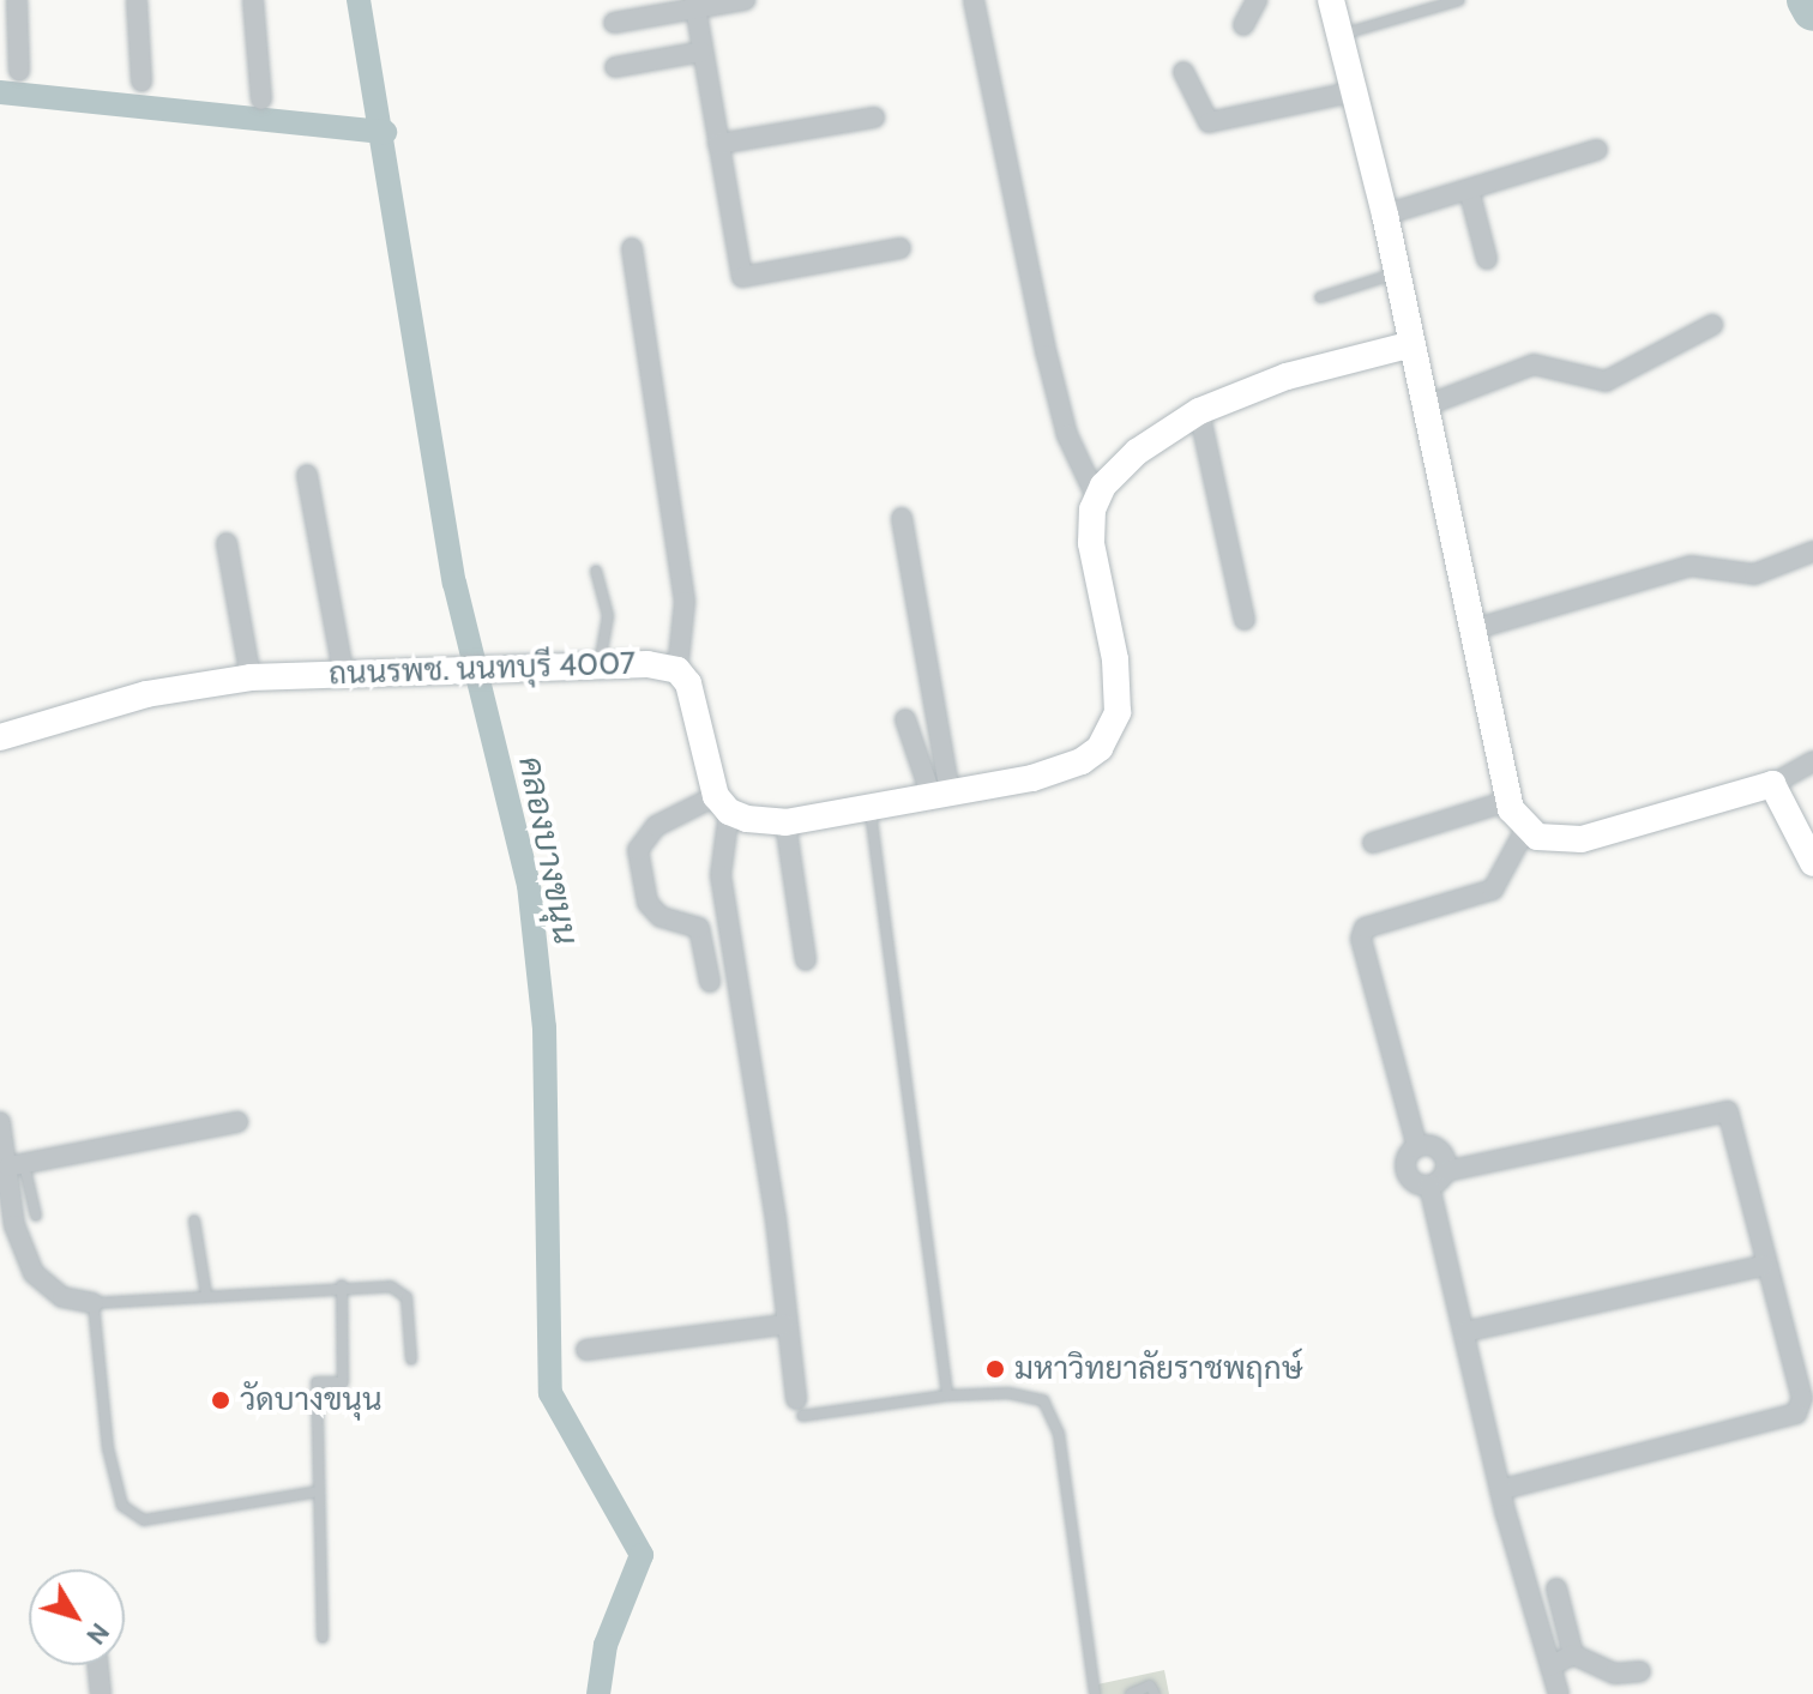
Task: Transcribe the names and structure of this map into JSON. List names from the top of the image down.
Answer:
{
  "streets": {
    "street": ["ถนนรพช. นนทบุรี 4007"]
  },
  "water": ["คลองบางขนุน"],
  "places": ["มหาวิทยาลัยราชพฤกษ์", "วัดบางขนุน"],
  "north": "bottom right"
}
